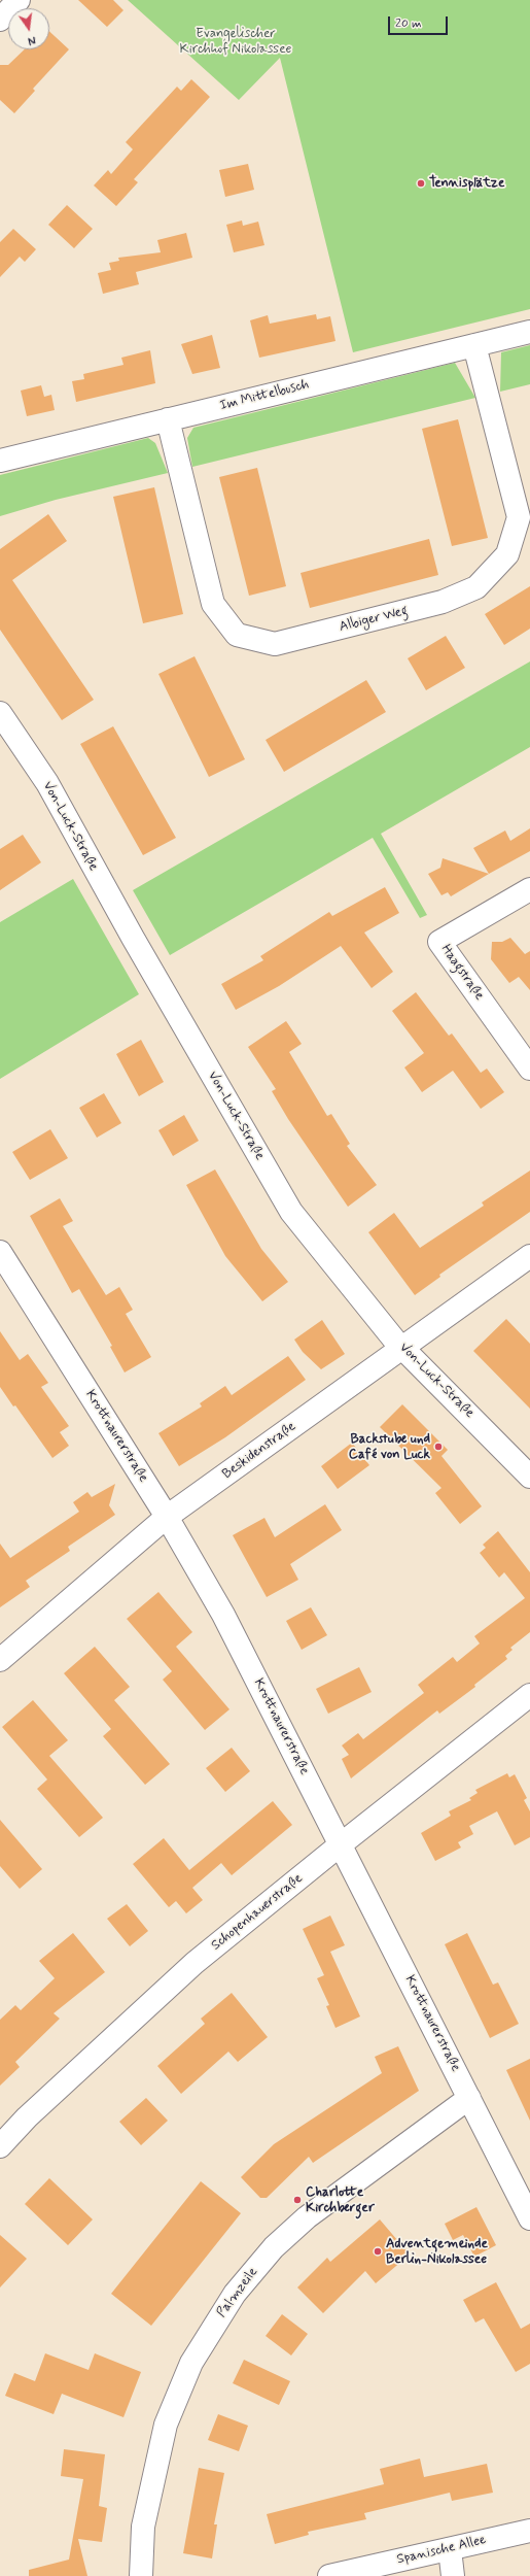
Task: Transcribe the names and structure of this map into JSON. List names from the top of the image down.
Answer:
{
  "streets": {
    "street": [
      "Im Mittelbusch",
      "Albiger Weg",
      "Von-Luck-Straße",
      "Haagstraße",
      "Krottnaurerstraße",
      "Beskidenstraße",
      "Schopenhauerstraße",
      "Palmzeile",
      "Spanische Allee"
    ]
  },
  "crossings": [
    ["Im Mittelbusch", "Albiger Weg"],
    ["Von-Luck-Straße", "Beskidenstraße"],
    ["Krottnaurerstraße", "Beskidenstraße"],
    ["Krottnaurerstraße", "Schopenhauerstraße"],
    ["Krottnaurerstraße", "Palmzeile"]
  ],
  "parks": ["Evangelischer Kirchhof Nikolassee"],
  "places": [
    "Tennisplätze",
    "Backstube und Café von Luck",
    "Charlotte Kirchberger",
    "Adventgemeinde Berlin-Nikolassee"
  ],
  "scale_bar": "20 m",
  "north": "bottom"
}
